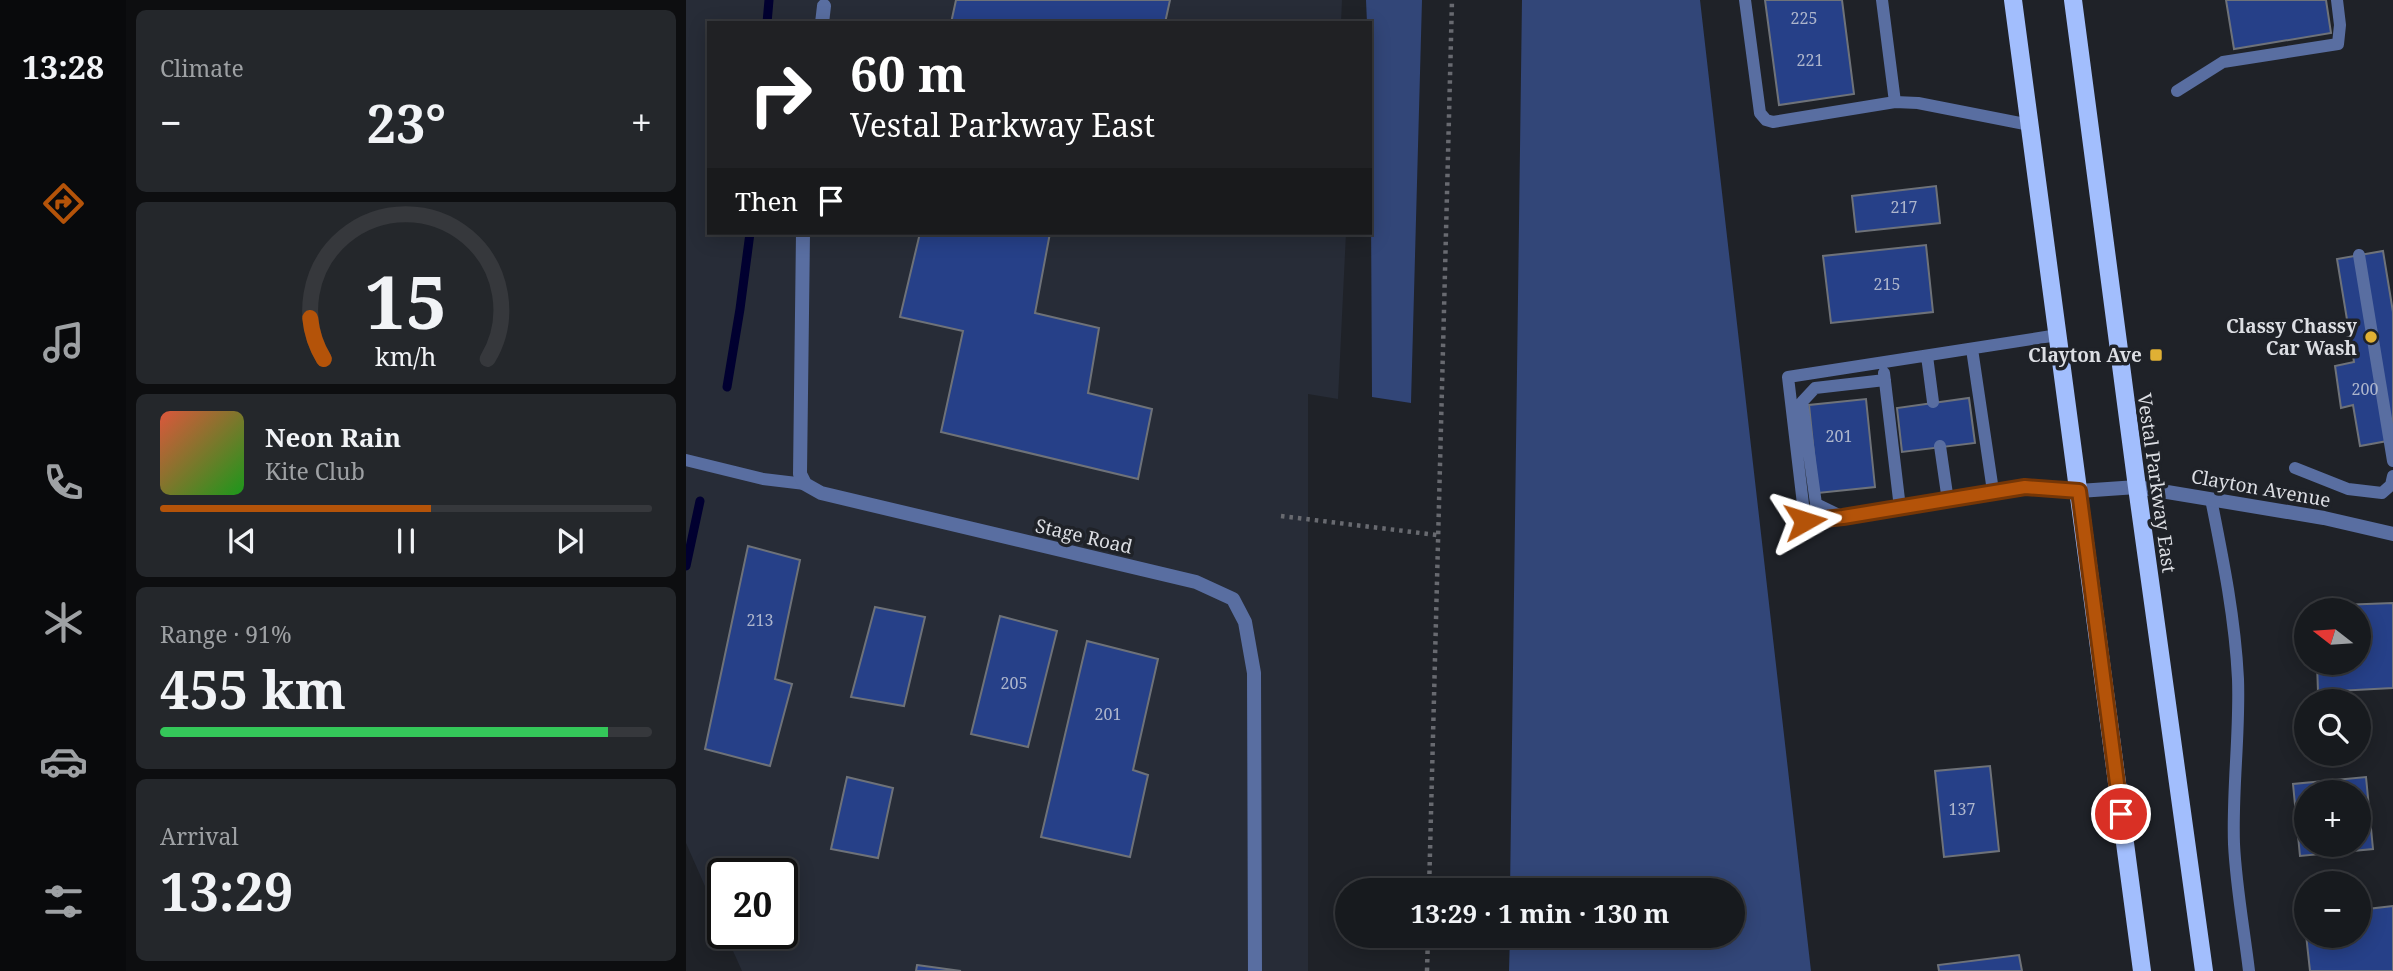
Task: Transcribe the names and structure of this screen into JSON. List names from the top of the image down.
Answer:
{
  "streets": {
    "main road": ["Vestal Parkway East"],
    "street": ["Clayton Avenue", "Stage Road"]
  },
  "crossings": [
    ["Vestal Parkway East", "Clayton Avenue"]
  ],
  "places": {
    "other": ["Classy Chassy Car Wash"],
    "transit": ["Clayton Ave"]
  },
  "house_numbers": [
    "225",
    "221",
    "217",
    "215",
    "200",
    "201",
    "213",
    "205",
    "201",
    "137"
  ],
  "north": "left",
  "page": {
    "tabs": "13:28",
    "tile": [
      "Climate",
      ["Range · 91%", "455 km"],
      ["Arrival", "13:29"]
    ],
    "turn": ["60 m", "Vestal Parkway East"],
    "heat": ["−", "23°", "+"],
    "then": "Then",
    "song": ["Neon Rain", "Kite Club"],
    "map_buttons": ["+", "−"],
    "limit": "20",
    "trip": "13:29 · 1 min · 130 m",
    "gauge": ["15", "km/h"]
  }
}
